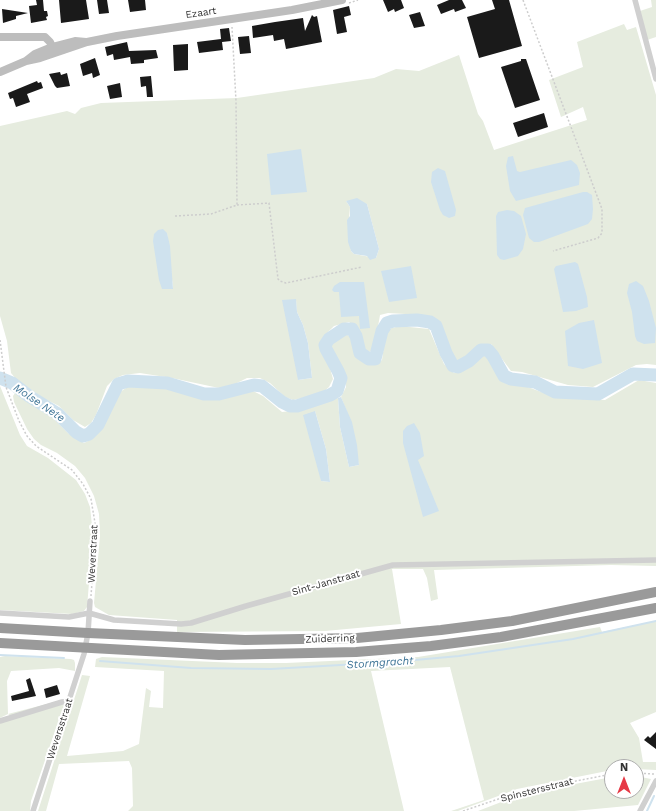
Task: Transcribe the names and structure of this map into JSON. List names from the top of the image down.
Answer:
{
  "streets": {
    "highway": ["Zuiderring"],
    "main road": ["Ezaart"],
    "street": ["Sint-Janstraat", "Weversstraat"],
    "path": ["Weverstraat", "Spinstersstraat"]
  },
  "crossings": [
    ["Zuiderring", "Weversstraat"]
  ],
  "water": ["Molse Nete", "Stormgracht"],
  "north": "top"
}
